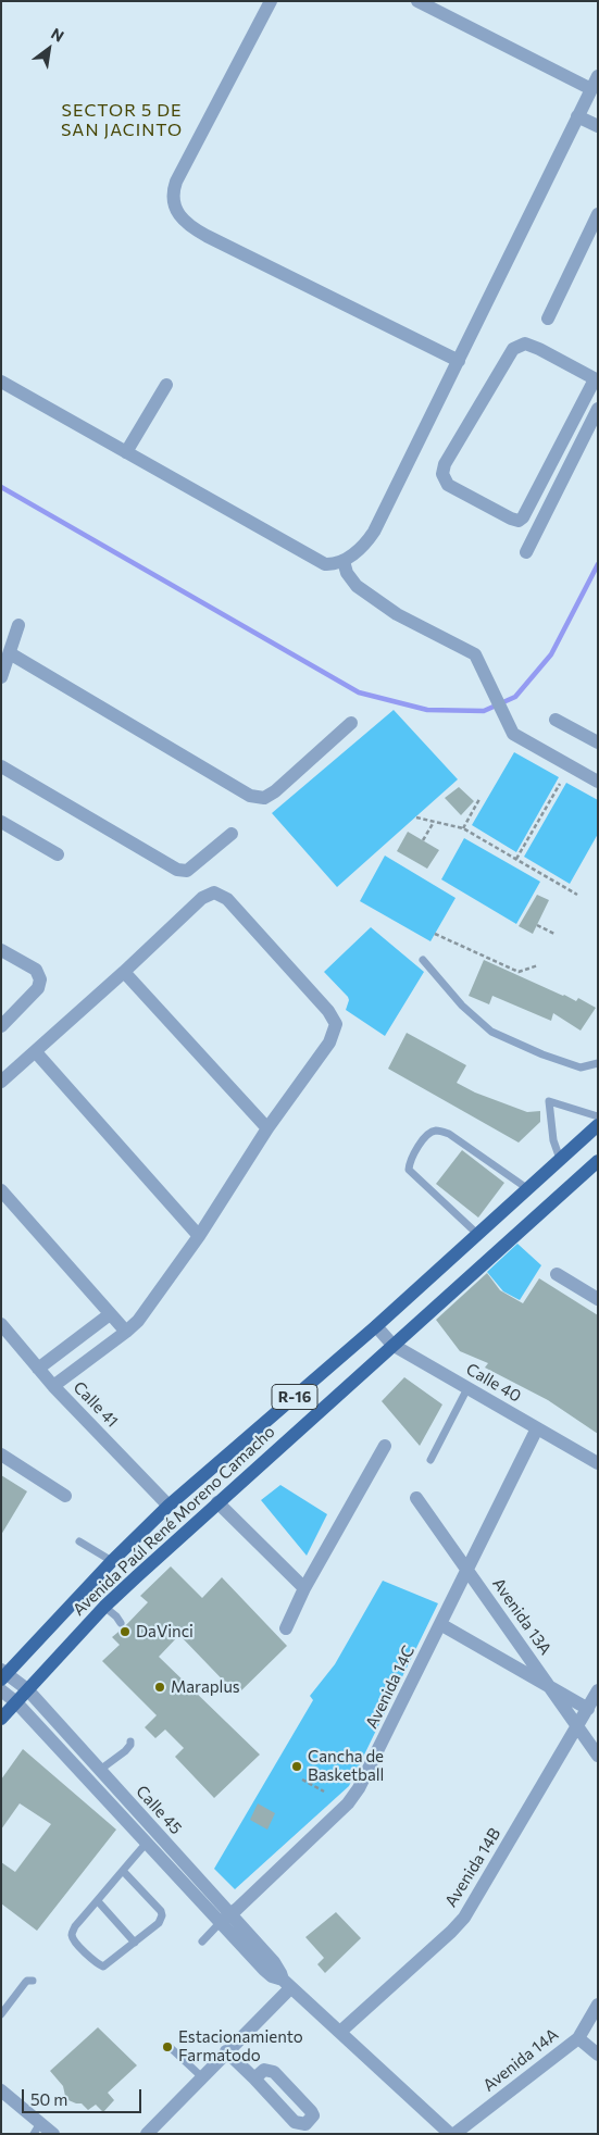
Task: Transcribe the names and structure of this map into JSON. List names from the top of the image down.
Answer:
{
  "streets": {
    "main road": ["R-16", "Avenida Paúl René Moreno Camacho"],
    "street": [
      "Calle 40",
      "Calle 41",
      "Avenida 13A",
      "Avenida 14C",
      "Calle 45",
      "Avenida 14B",
      "Avenida 14A"
    ]
  },
  "crossings": [
    ["Calle 40", "Avenida Paúl René Moreno Camacho"],
    ["Calle 40", "Avenida 14C"],
    ["Calle 41", "Avenida Paúl René Moreno Camacho"],
    ["Avenida Paúl René Moreno Camacho", "Calle 45"],
    ["Avenida 14C", "Calle 45"],
    ["Calle 45", "Avenida 14B"]
  ],
  "districts": ["SECTOR 5 DE SAN JACINTO"],
  "places": [
    "DaVinci",
    "Maraplus",
    "Cancha de Basketball",
    "Estacionamiento Farmatodo"
  ],
  "scale_bar": "50 m",
  "north": "top right"
}
